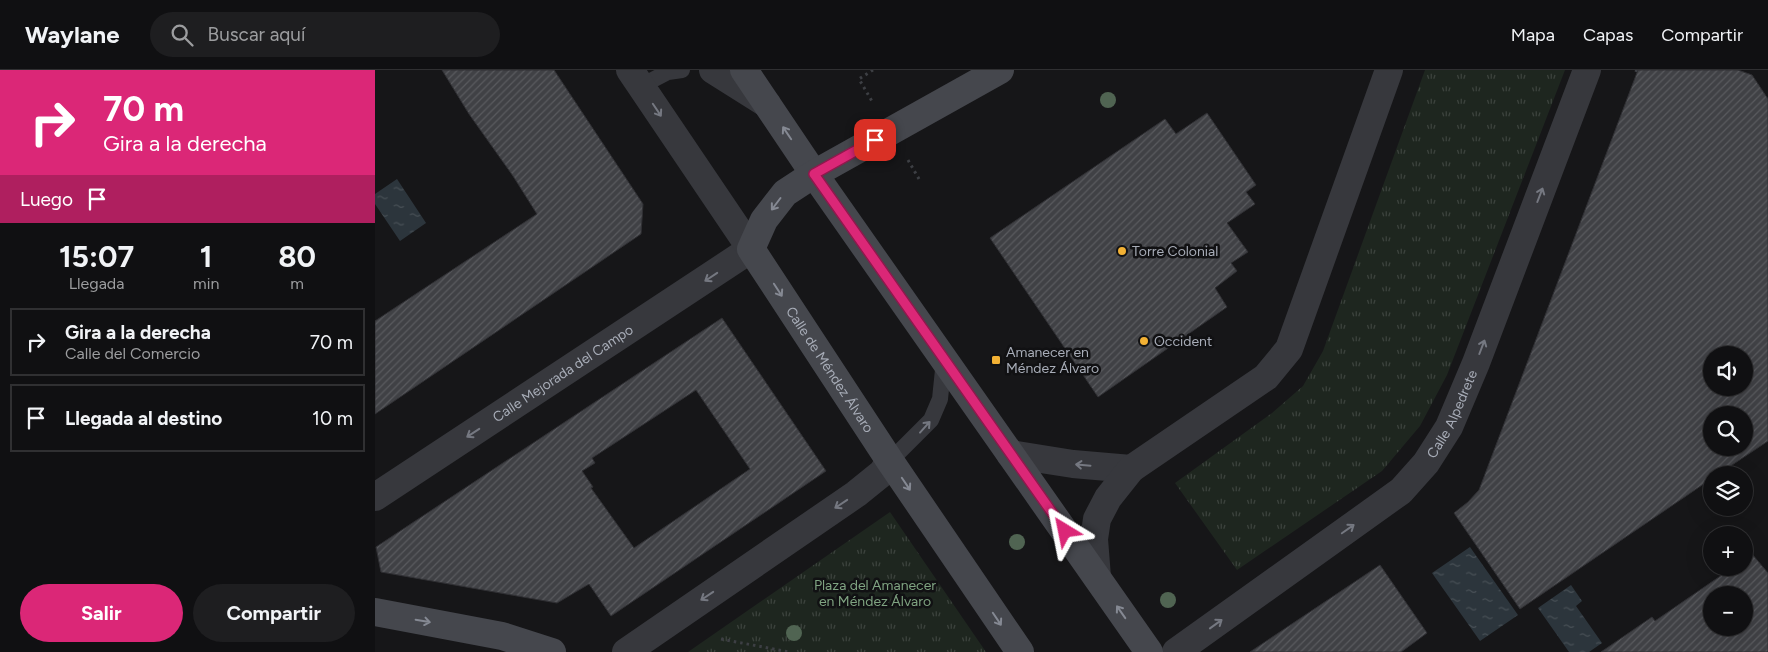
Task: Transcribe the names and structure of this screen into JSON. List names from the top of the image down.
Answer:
{
  "streets": {
    "main road": ["Calle de Méndez Álvaro"],
    "street": ["Calle Mejorada del Campo", "Calle Alpedrete"]
  },
  "crossings": [
    ["Calle de Méndez Álvaro", "Calle Mejorada del Campo"]
  ],
  "one_way": ["Calle de Méndez Álvaro", "Calle Mejorada del Campo"],
  "parks": ["Plaza del Amanecer en Méndez Álvaro"],
  "places": {
    "other": ["Torre Colonial", "Occident"],
    "transit": ["Amanecer en Méndez Álvaro"]
  },
  "page": {
    "header": "Waylane",
    "search": "Buscar aquí",
    "nav": ["Mapa", "Capas", "Compartir"],
    "turn": ["70 m", "Gira a la derecha"],
    "then": "Luego",
    "eta": [
      "15:07",
      "Llegada",
      "1",
      "min",
      "80",
      "m"
    ],
    "list": [
      {
        "name": "Gira a la derecha",
        "note": "Calle del Comercio",
        "value": "70 m"
      },
      {
        "name": "Llegada al destino",
        "value": "10 m"
      }
    ],
    "map_buttons": ["+", "−"],
    "buttons": ["Salir", "Compartir"]
  }
}
